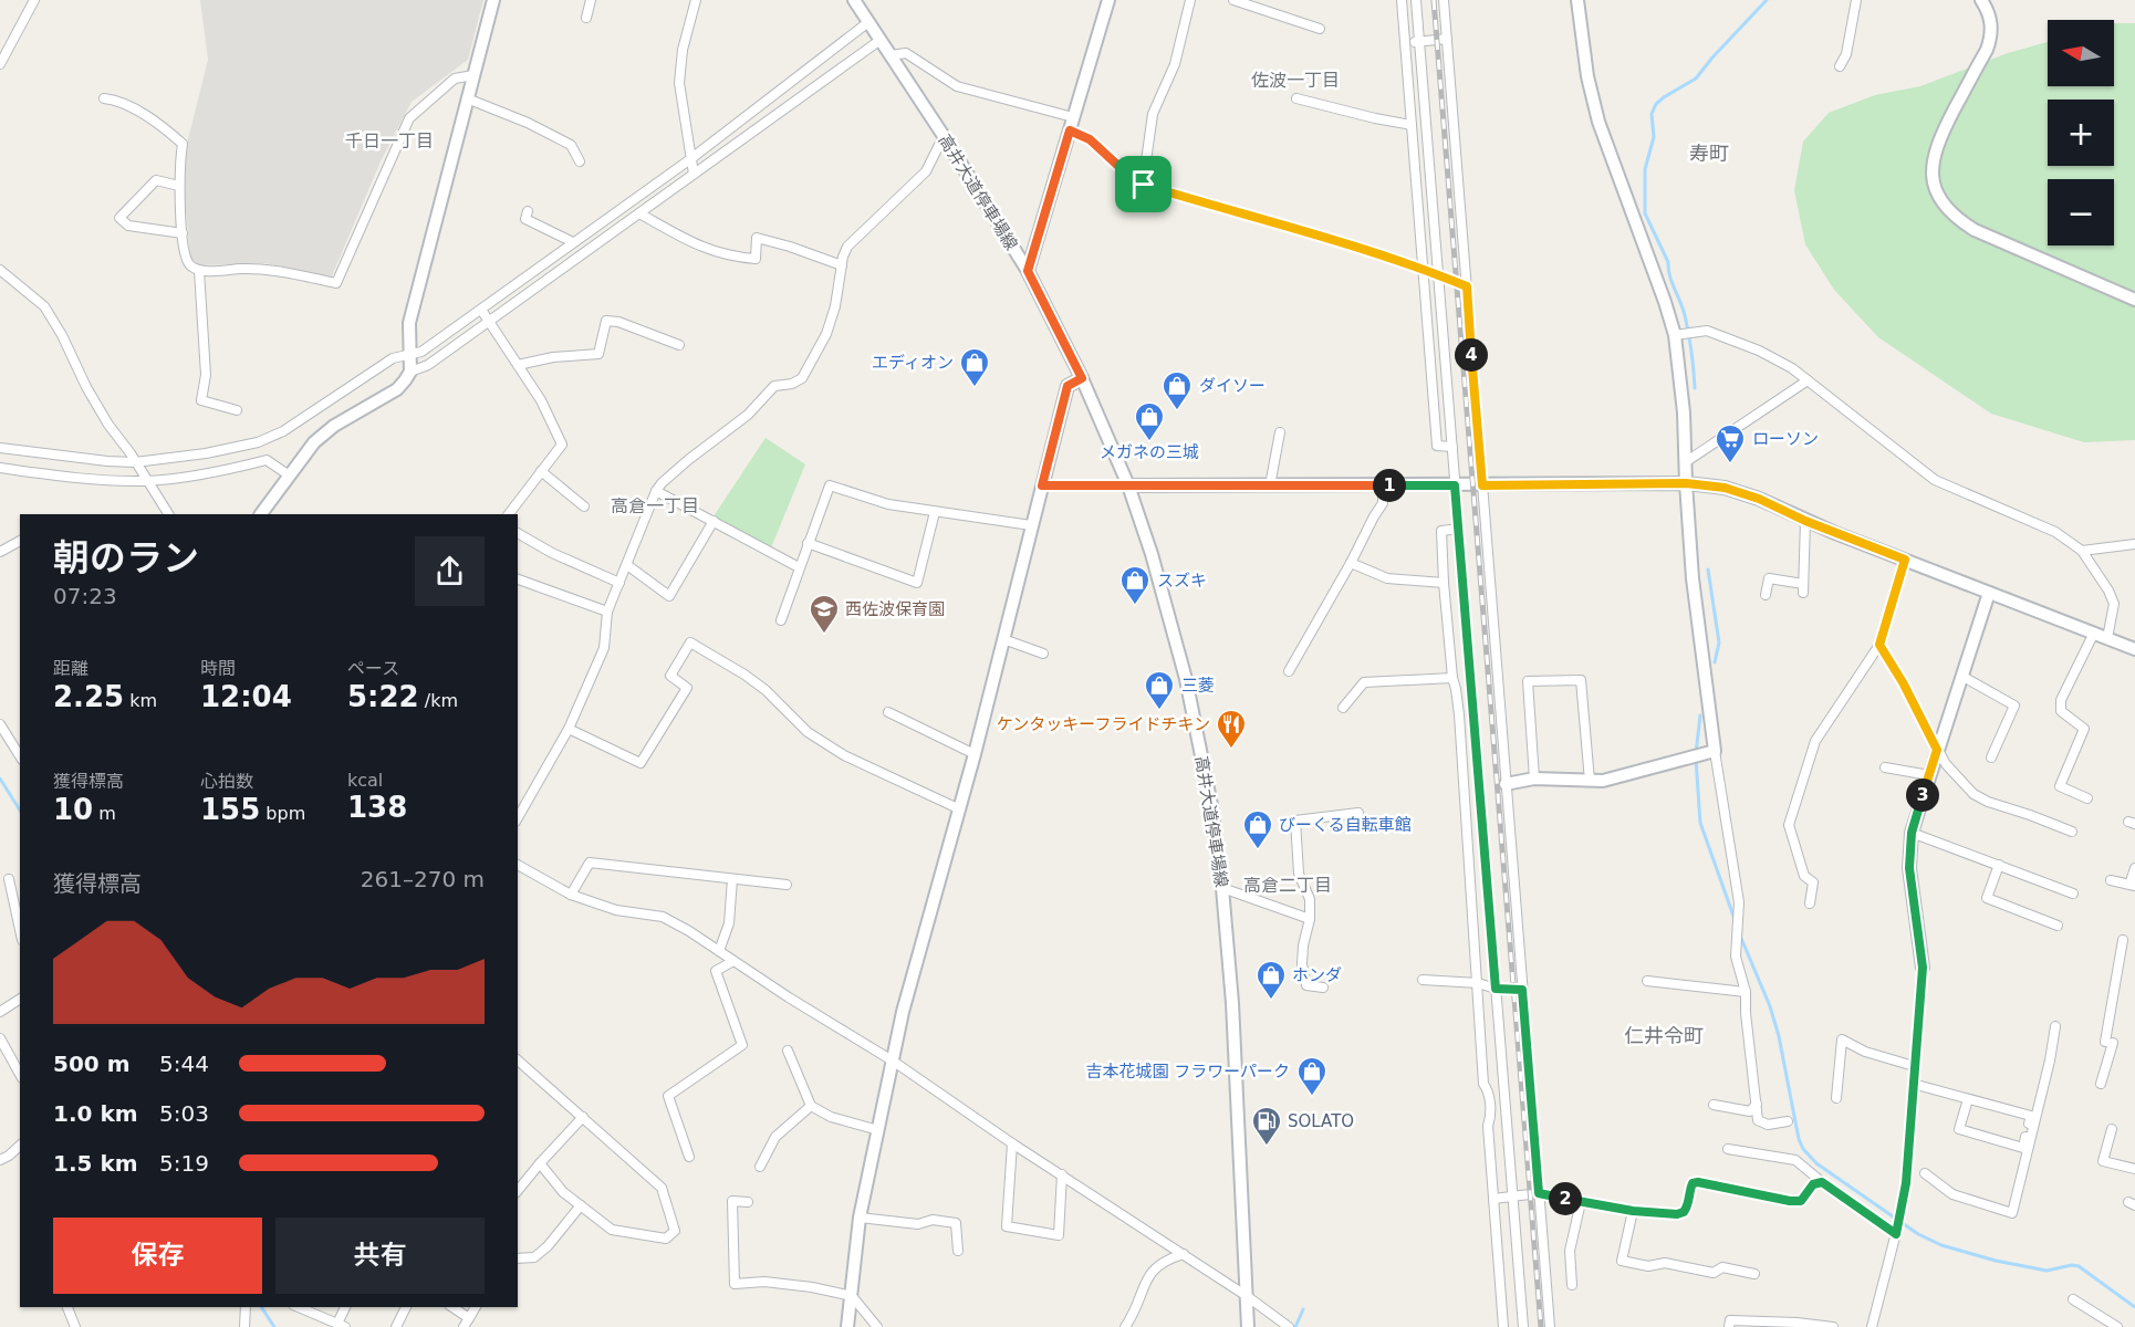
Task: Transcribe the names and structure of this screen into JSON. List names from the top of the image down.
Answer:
{
  "streets": {
    "street": ["高井大道停車場線"]
  },
  "districts": [
    "佐波一丁目",
    "千日一丁目",
    "寿町",
    "高倉一丁目",
    "高倉二丁目",
    "仁井令町"
  ],
  "places": {
    "shop": [
      "エディオン",
      "ダイソー",
      "メガネの三城",
      "スズキ",
      "三菱",
      "びーくる自転車館",
      "ホンダ",
      "吉本花城園 フラワーパーク"
    ],
    "supermarket": ["ローソン"],
    "school or university": ["西佐波保育園"],
    "restaurant": ["ケンタッキーフライドチキン"],
    "fuel station": ["SOLATO"]
  },
  "north": "left",
  "page": {
    "map_buttons": ["+", "−"],
    "pins": [
      "4",
      "1",
      "3",
      "2"
    ],
    "heading": ["朝のラン", "07:23"],
    "stats": [
      ["距離", "2.25 km"],
      ["時間", "12:04"],
      ["ペース", "5:22 /km"],
      ["獲得標高", "10 m"],
      ["心拍数", "155 bpm"],
      ["kcal", "138"]
    ],
    "chart": ["獲得標高", "261–270 m"],
    "list": [
      {
        "name": "500 m",
        "note": "5:44"
      },
      {
        "name": "1.0 km",
        "note": "5:03"
      },
      {
        "name": "1.5 km",
        "note": "5:19"
      }
    ],
    "buttons": ["保存", "共有"]
  }
}
